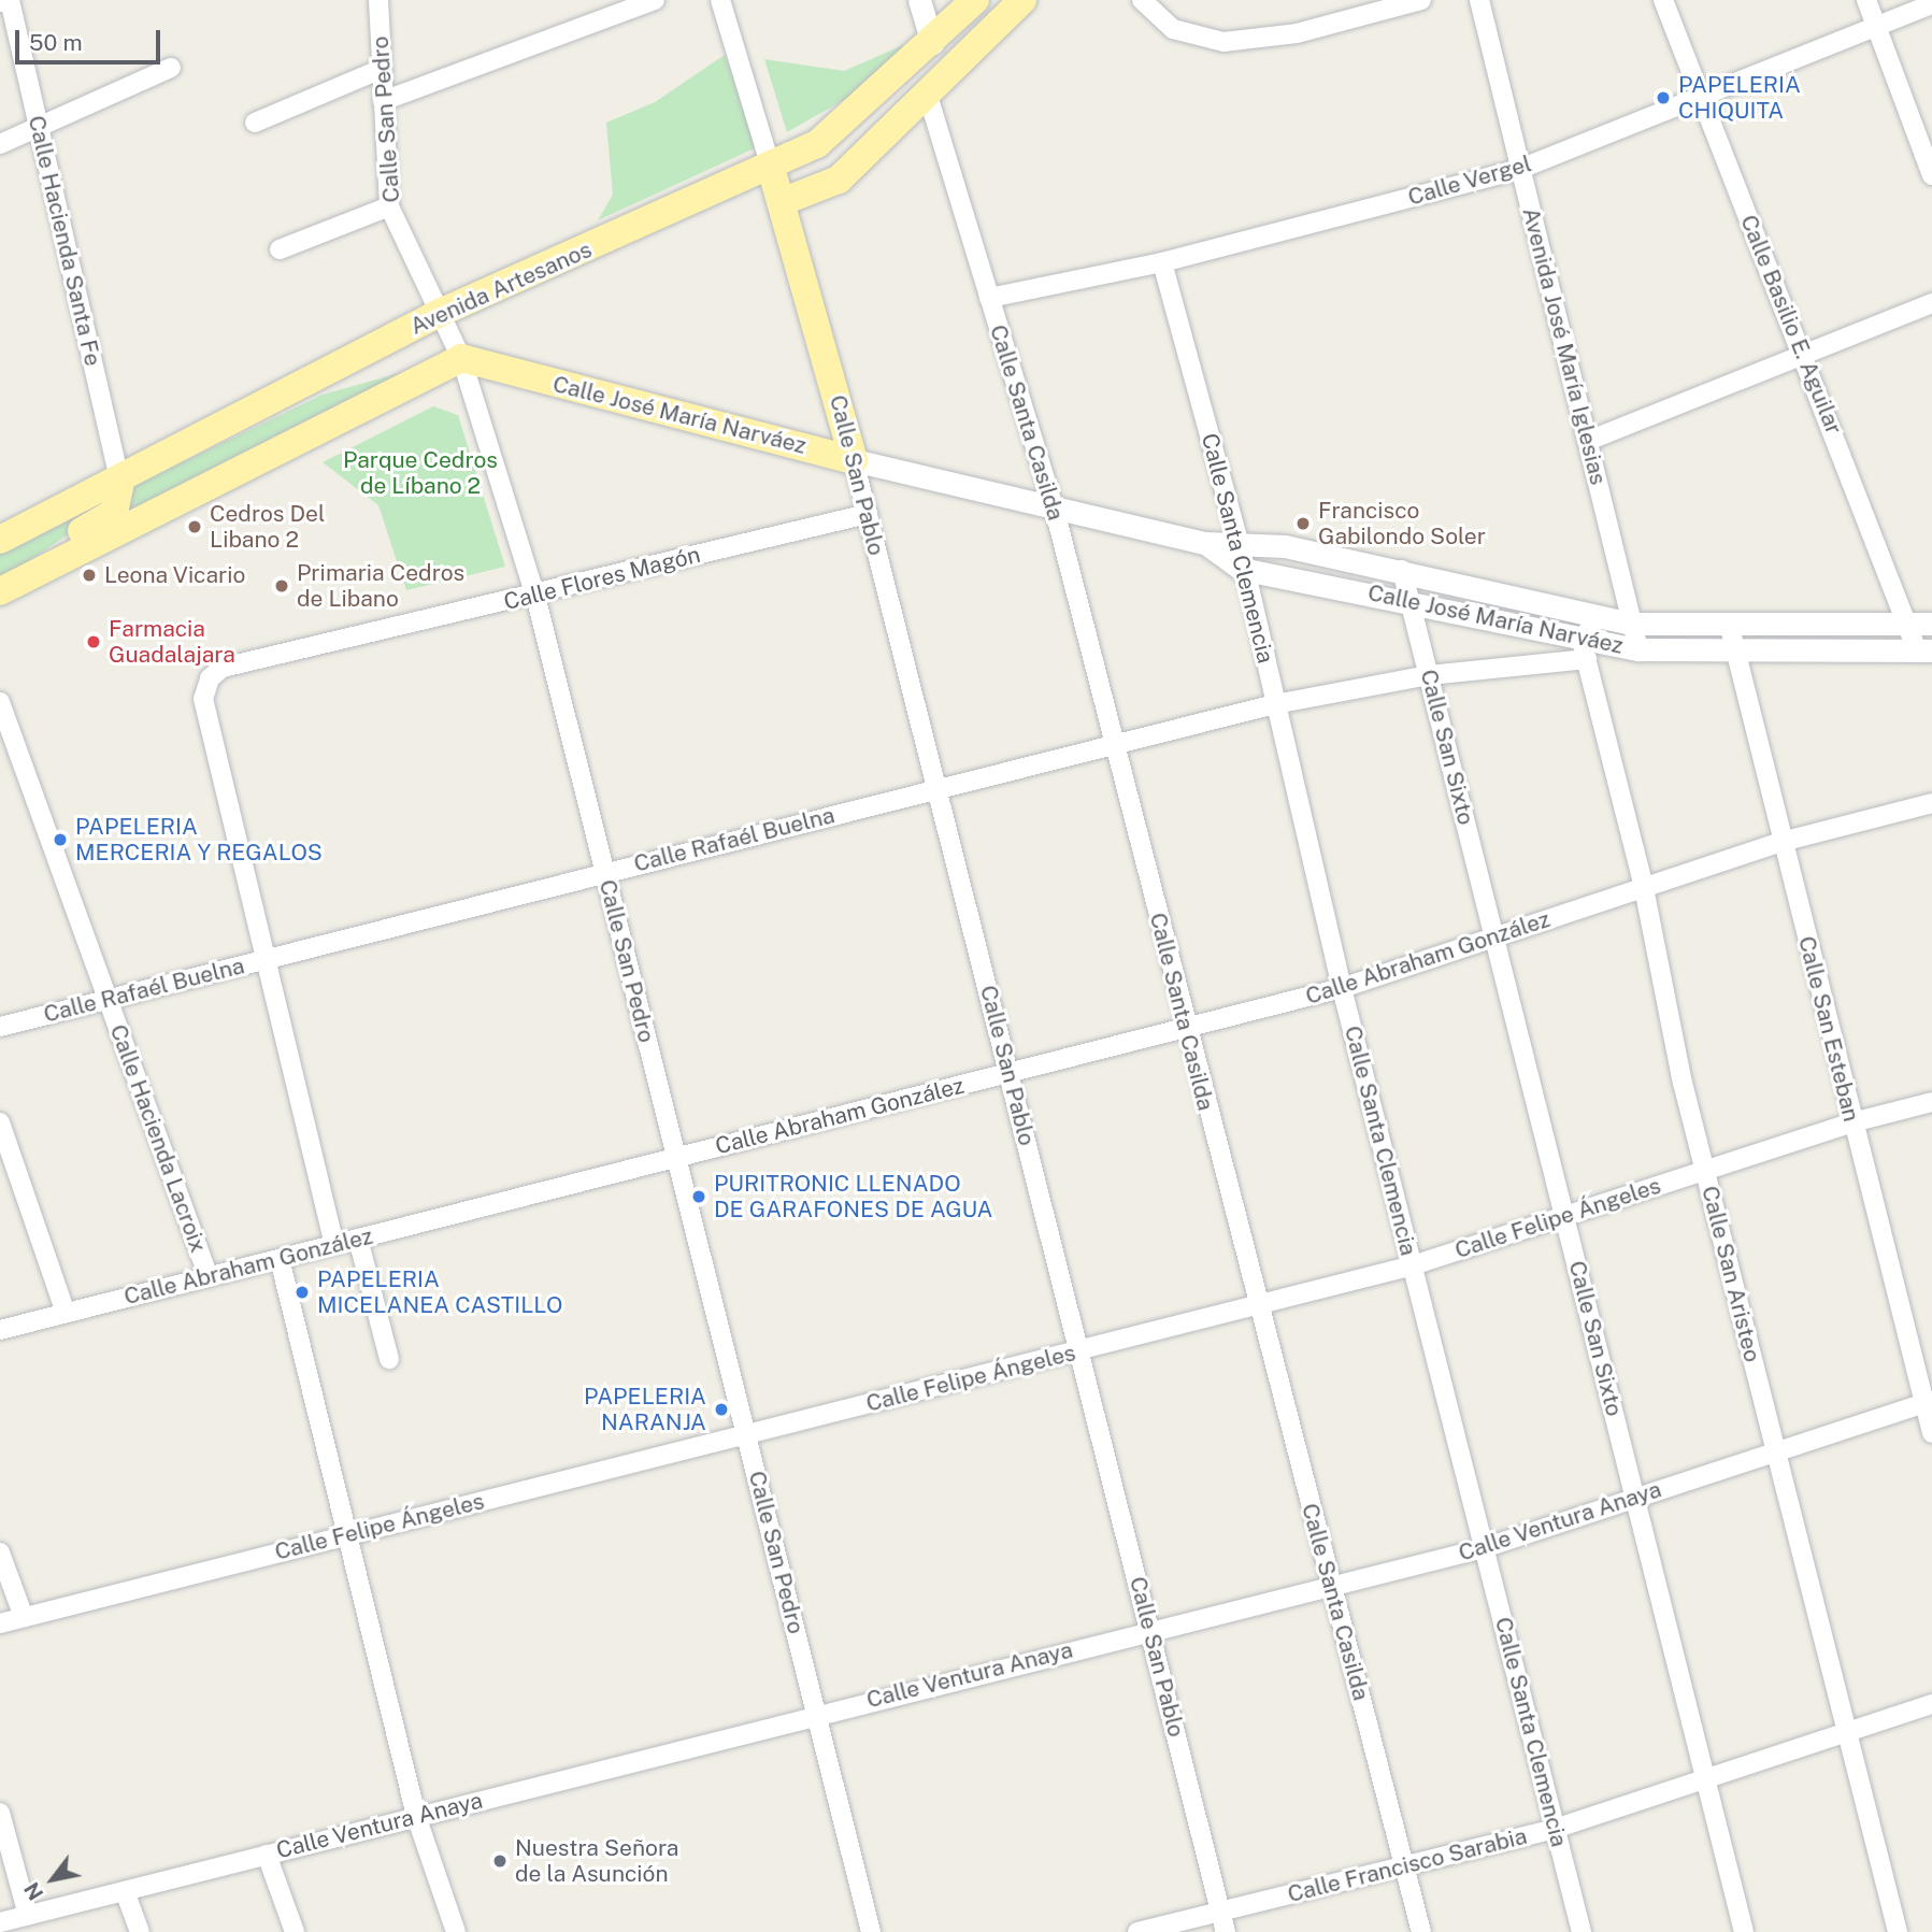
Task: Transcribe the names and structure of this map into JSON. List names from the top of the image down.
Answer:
{
  "streets": {
    "main road": ["Avenida Artesanos", "Calle José María Narváez", "Calle San Pablo"],
    "street": [
      "Calle San Pedro",
      "Calle Vergel",
      "Calle Hacienda Santa Fe",
      "Calle Basilio E. Aguilar",
      "Avenida José María Iglesias",
      "Calle Santa Casilda",
      "Calle Santa Clemencia",
      "Calle Flores Magón",
      "Calle San Sixto",
      "Calle Rafaél Buelna",
      "Calle Abraham González",
      "Calle San Esteban",
      "Calle Hacienda Lacroix",
      "Calle Felipe Ángeles",
      "Calle San Aristeo",
      "Calle Ventura Anaya",
      "Calle Francisco Sarabia"
    ]
  },
  "crossings": [
    ["Calle San Pedro", "Avenida Artesanos"],
    ["Calle San Pedro", "Calle José María Narváez"],
    ["Calle San Pedro", "Calle Flores Magón"],
    ["Calle San Pedro", "Calle Rafaél Buelna"],
    ["Calle San Pedro", "Calle Abraham González"],
    ["Calle San Pedro", "Calle Felipe Ángeles"],
    ["Calle San Pedro", "Calle Ventura Anaya"],
    ["Calle Vergel", "Calle Basilio E. Aguilar"],
    ["Calle Vergel", "Avenida José María Iglesias"],
    ["Calle Vergel", "Calle Santa Casilda"],
    ["Calle Vergel", "Calle Santa Clemencia"],
    ["Calle Hacienda Santa Fe", "Avenida Artesanos"],
    ["Avenida Artesanos", "Calle José María Narváez"],
    ["Avenida Artesanos", "Calle San Pablo"],
    ["Calle Basilio E. Aguilar", "Calle José María Narváez"],
    ["Avenida José María Iglesias", "Calle José María Narváez"],
    ["Calle José María Narváez", "Calle Santa Casilda"],
    ["Calle José María Narváez", "Calle San Pablo"],
    ["Calle José María Narváez", "Calle Santa Clemencia"],
    ["Calle José María Narváez", "Calle San Sixto"],
    ["Calle José María Narváez", "Calle Rafaél Buelna"],
    ["Calle José María Narváez", "Calle San Esteban"],
    ["Calle José María Narváez", "Calle San Aristeo"],
    ["Calle Santa Casilda", "Calle Rafaél Buelna"],
    ["Calle Santa Casilda", "Calle Abraham González"],
    ["Calle Santa Casilda", "Calle Felipe Ángeles"],
    ["Calle Santa Casilda", "Calle Ventura Anaya"],
    ["Calle Santa Casilda", "Calle Francisco Sarabia"],
    ["Calle San Pablo", "Calle Flores Magón"],
    ["Calle San Pablo", "Calle Rafaél Buelna"],
    ["Calle San Pablo", "Calle Abraham González"],
    ["Calle San Pablo", "Calle Felipe Ángeles"],
    ["Calle San Pablo", "Calle Ventura Anaya"],
    ["Calle San Pablo", "Calle Francisco Sarabia"],
    ["Calle Santa Clemencia", "Calle Rafaél Buelna"],
    ["Calle Santa Clemencia", "Calle Abraham González"],
    ["Calle Santa Clemencia", "Calle Felipe Ángeles"],
    ["Calle Santa Clemencia", "Calle Ventura Anaya"],
    ["Calle Santa Clemencia", "Calle Francisco Sarabia"],
    ["Calle Flores Magón", "Calle Rafaél Buelna"],
    ["Calle San Sixto", "Calle Rafaél Buelna"],
    ["Calle San Sixto", "Calle Abraham González"],
    ["Calle San Sixto", "Calle Felipe Ángeles"],
    ["Calle San Sixto", "Calle Ventura Anaya"],
    ["Calle San Sixto", "Calle Francisco Sarabia"],
    ["Calle Rafaél Buelna", "Calle Hacienda Lacroix"],
    ["Calle Rafaél Buelna", "Calle San Aristeo"],
    ["Calle Abraham González", "Calle San Esteban"],
    ["Calle Abraham González", "Calle Hacienda Lacroix"],
    ["Calle Abraham González", "Calle San Aristeo"],
    ["Calle San Esteban", "Calle Felipe Ángeles"],
    ["Calle San Esteban", "Calle Ventura Anaya"],
    ["Calle Felipe Ángeles", "Calle San Aristeo"],
    ["Calle San Aristeo", "Calle Ventura Anaya"],
    ["Calle San Aristeo", "Calle Francisco Sarabia"]
  ],
  "parks": ["Parque Cedros de Líbano 2"],
  "places": [
    "PAPELERIA CHIQUITA",
    "Francisco Gabilondo Soler",
    "Cedros Del Libano 2",
    "Leona Vicario",
    "Primaria Cedros de Libano",
    "Farmacia Guadalajara",
    "PAPELERIA MERCERIA Y REGALOS",
    "PURITRONIC LLENADO DE GARAFONES DE AGUA",
    "PAPELERIA MICELANEA CASTILLO",
    "PAPELERIA NARANJA",
    "Nuestra Señora de la Asunción"
  ],
  "scale_bar": "50 m",
  "north": "bottom left"
}
